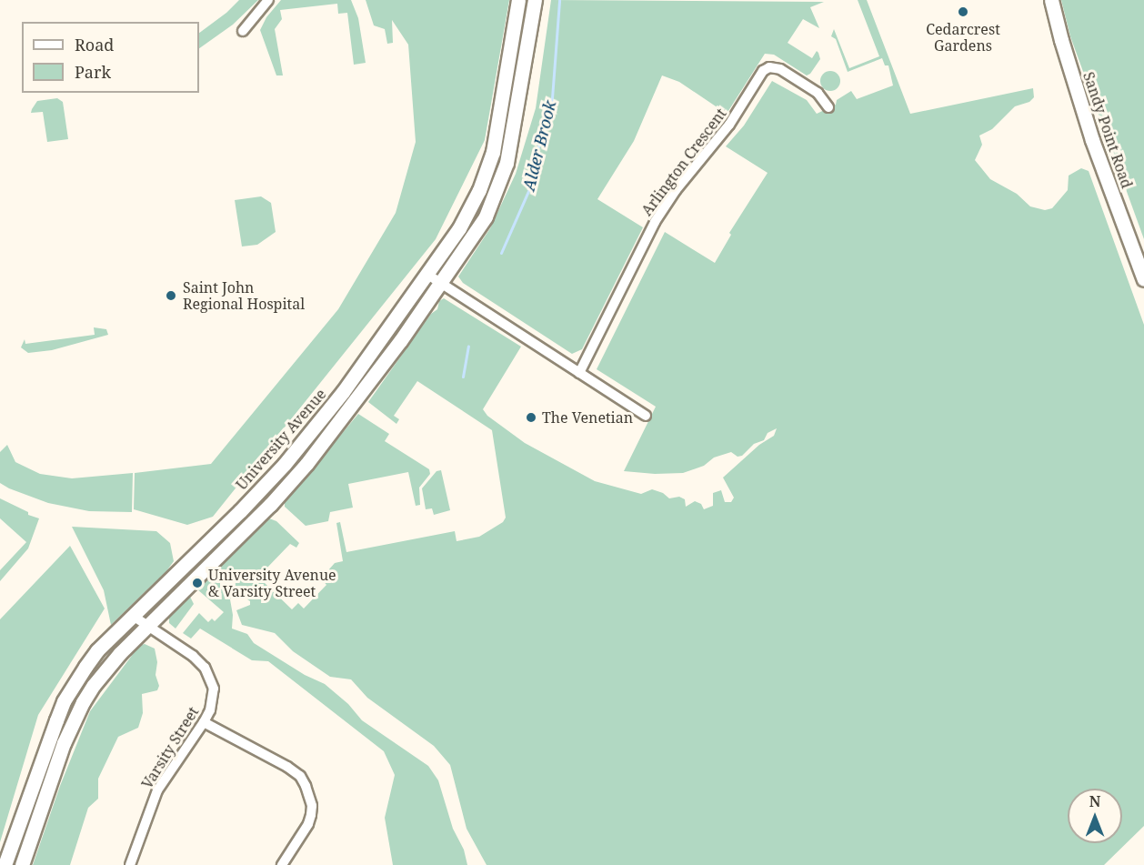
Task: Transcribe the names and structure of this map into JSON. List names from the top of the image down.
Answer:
{
  "streets": {
    "main road": ["Sandy Point Road", "University Avenue"],
    "street": ["Arlington Crescent", "Varsity Street"]
  },
  "crossings": [
    ["University Avenue", "Varsity Street"]
  ],
  "water": ["Alder Brook"],
  "places": [
    "Cedarcrest Gardens",
    "Saint John Regional Hospital",
    "The Venetian",
    "University Avenue & Varsity Street"
  ],
  "legend": ["Road", "Park"],
  "north": "top"
}
